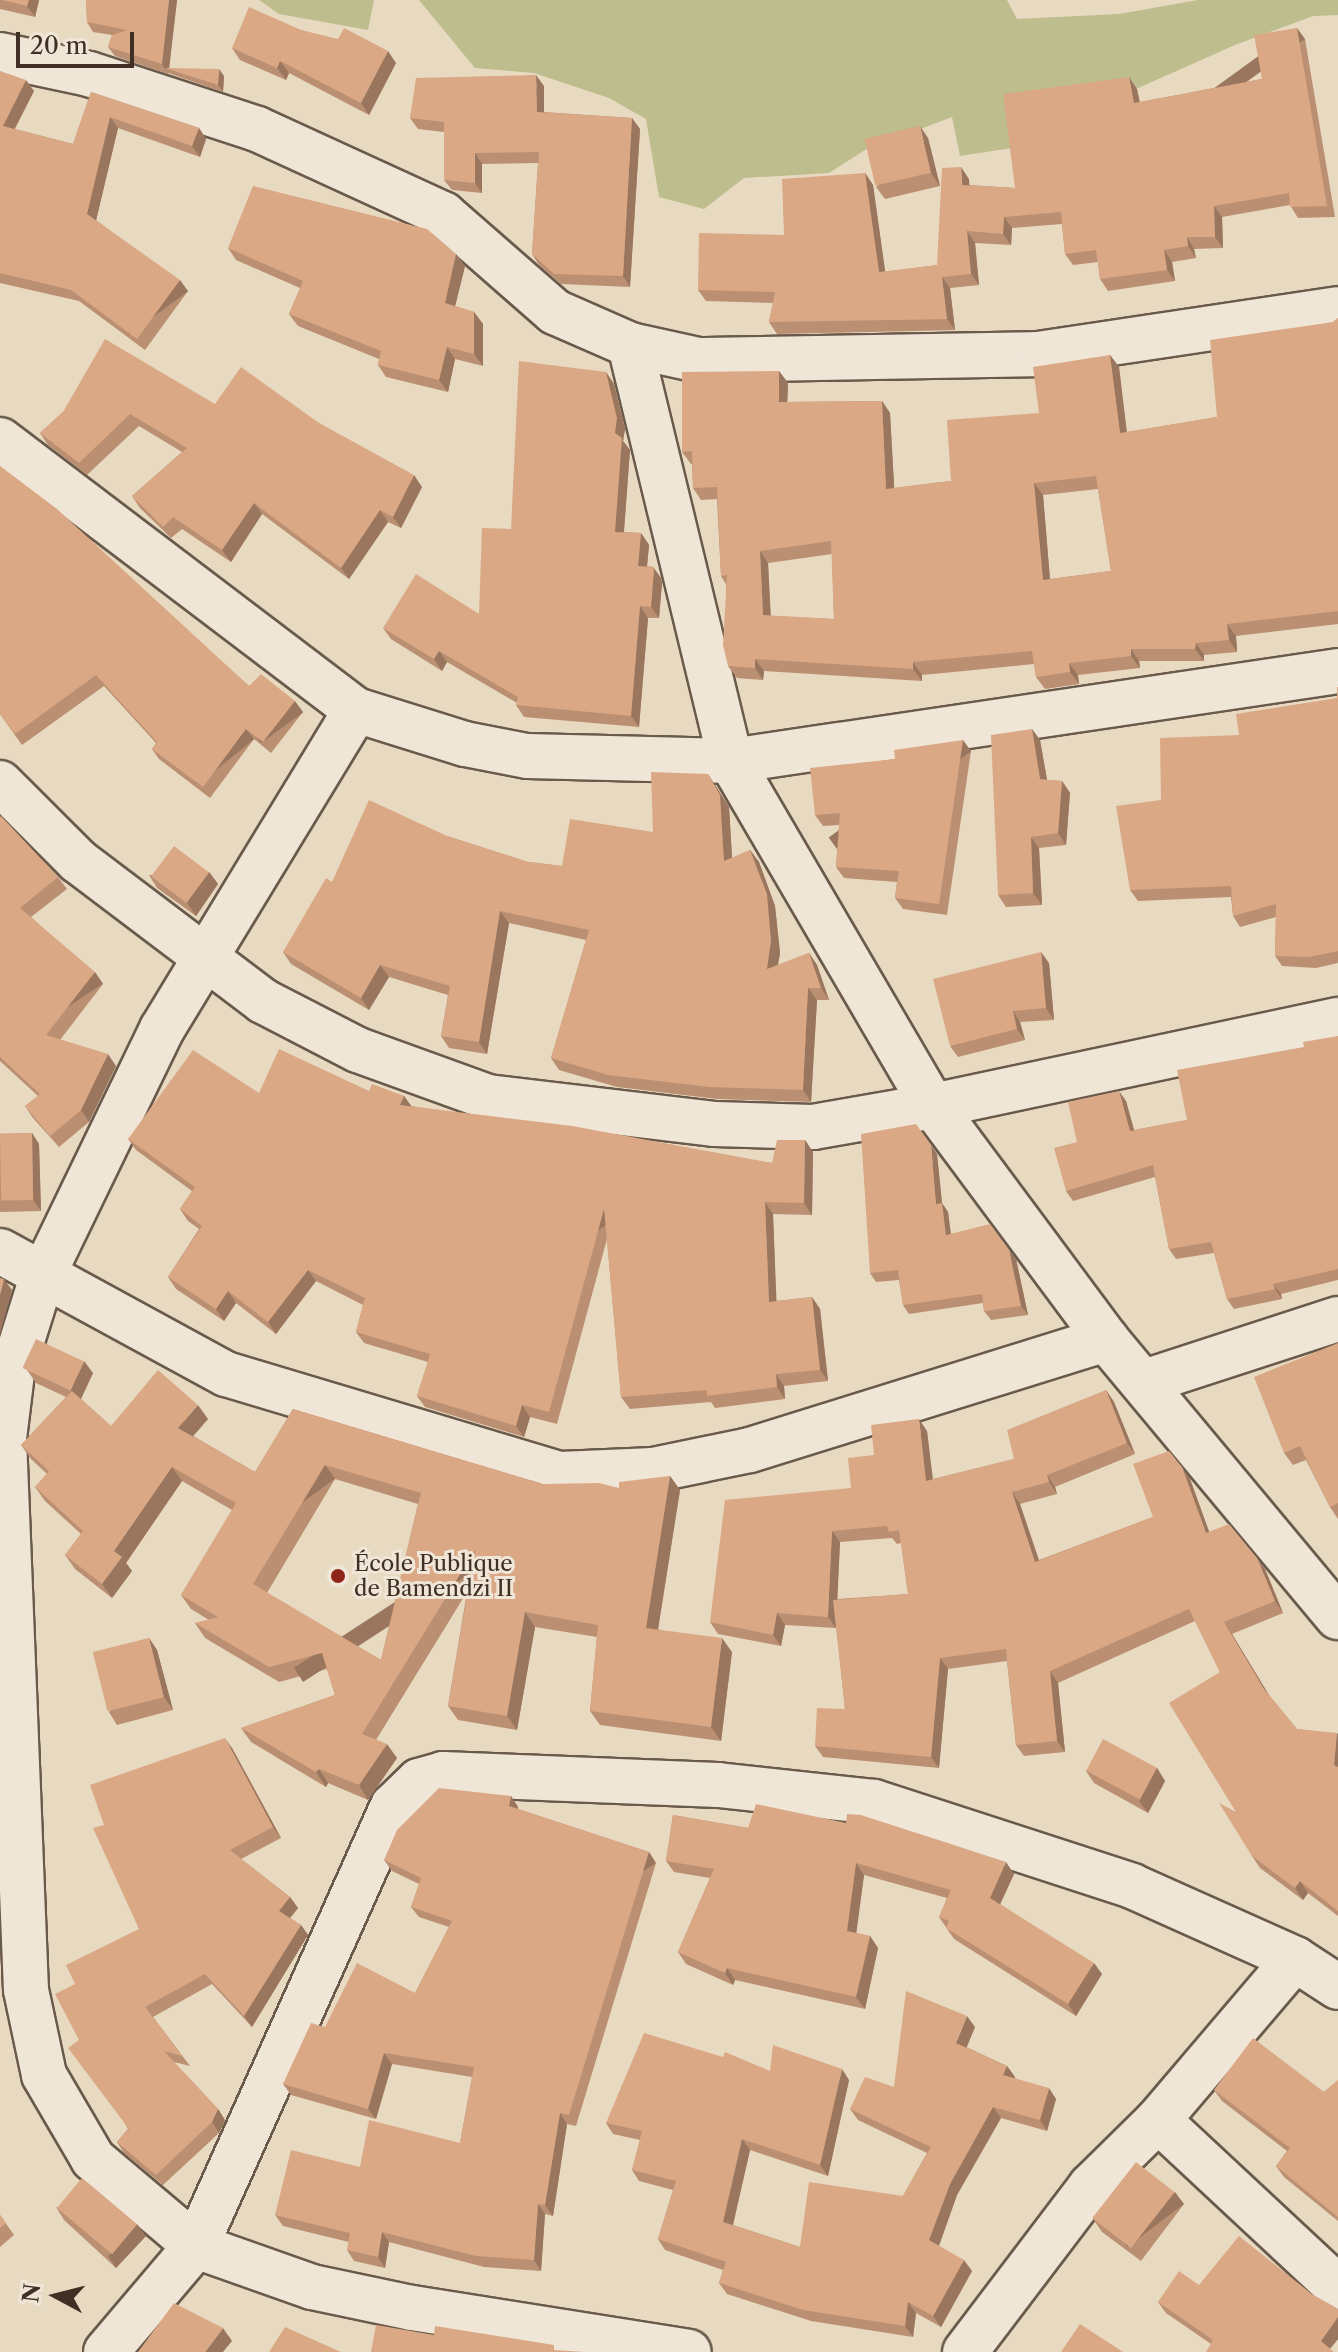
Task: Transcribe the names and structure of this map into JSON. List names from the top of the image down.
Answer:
{
  "places": ["École Publique de Bamendzi II"],
  "scale_bar": "20 m",
  "north": "left"
}
